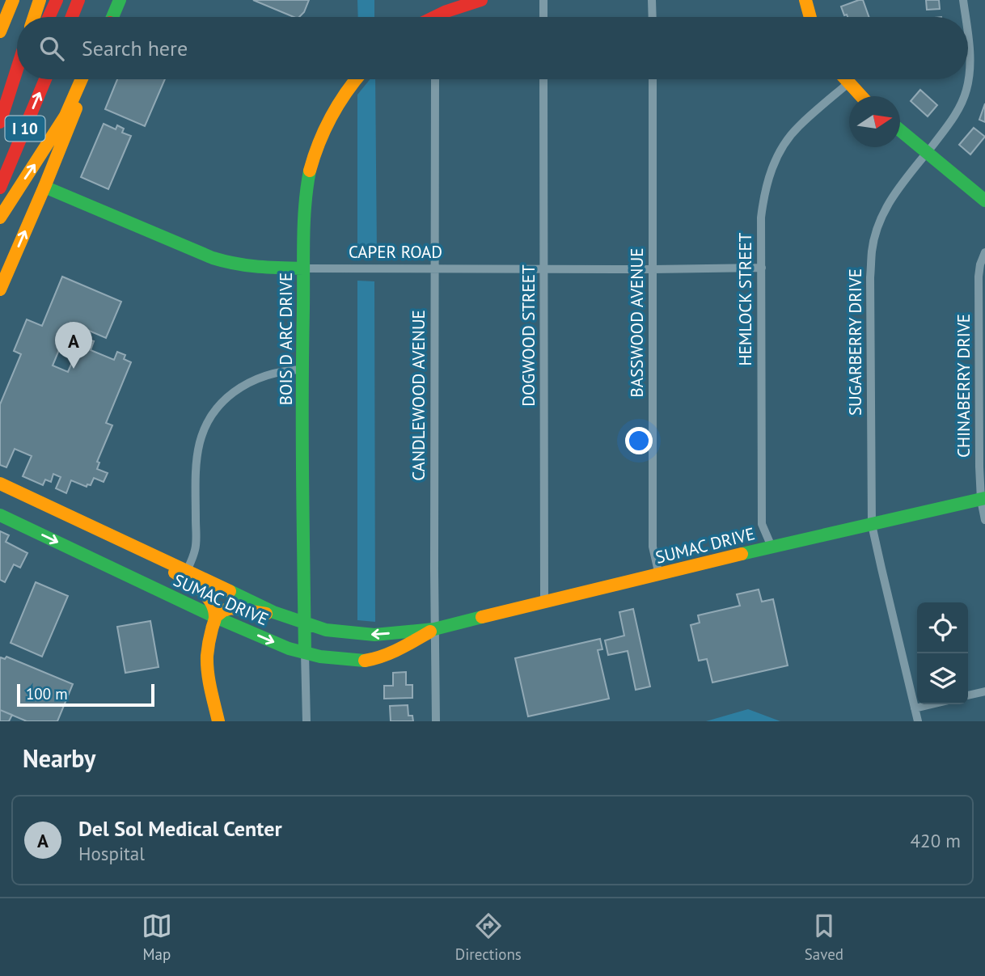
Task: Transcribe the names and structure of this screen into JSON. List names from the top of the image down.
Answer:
{
  "streets": {
    "main road": [
      "I 10",
      "CAPER ROAD",
      "BOIS D ARC DRIVE",
      "SUMAC DRIVE"
    ],
    "street": [
      "HEMLOCK STREET",
      "BASSWOOD AVENUE",
      "DOGWOOD STREET",
      "SUGARBERRY DRIVE",
      "CHINABERRY DRIVE",
      "CANDLEWOOD AVENUE"
    ]
  },
  "crossings": [
    ["CAPER ROAD", "HEMLOCK STREET"],
    ["CAPER ROAD", "BASSWOOD AVENUE"],
    ["CAPER ROAD", "DOGWOOD STREET"],
    ["CAPER ROAD", "BOIS D ARC DRIVE"],
    ["CAPER ROAD", "CANDLEWOOD AVENUE"],
    ["HEMLOCK STREET", "SUMAC DRIVE"],
    ["BASSWOOD AVENUE", "SUMAC DRIVE"],
    ["DOGWOOD STREET", "SUMAC DRIVE"],
    ["BOIS D ARC DRIVE", "SUMAC DRIVE"],
    ["SUGARBERRY DRIVE", "SUMAC DRIVE"],
    ["CHINABERRY DRIVE", "SUMAC DRIVE"],
    ["CANDLEWOOD AVENUE", "SUMAC DRIVE"]
  ],
  "scale_bar": "100 m",
  "north": "right",
  "page": {
    "search": "Search here",
    "pins": "A",
    "scale": "100 m",
    "heading": "Nearby",
    "list": [
      {
        "mark": "A",
        "name": "Del Sol Medical Center",
        "note": "Hospital",
        "value": "420 m"
      }
    ],
    "nav": ["Map", "Directions", "Saved"]
  }
}
